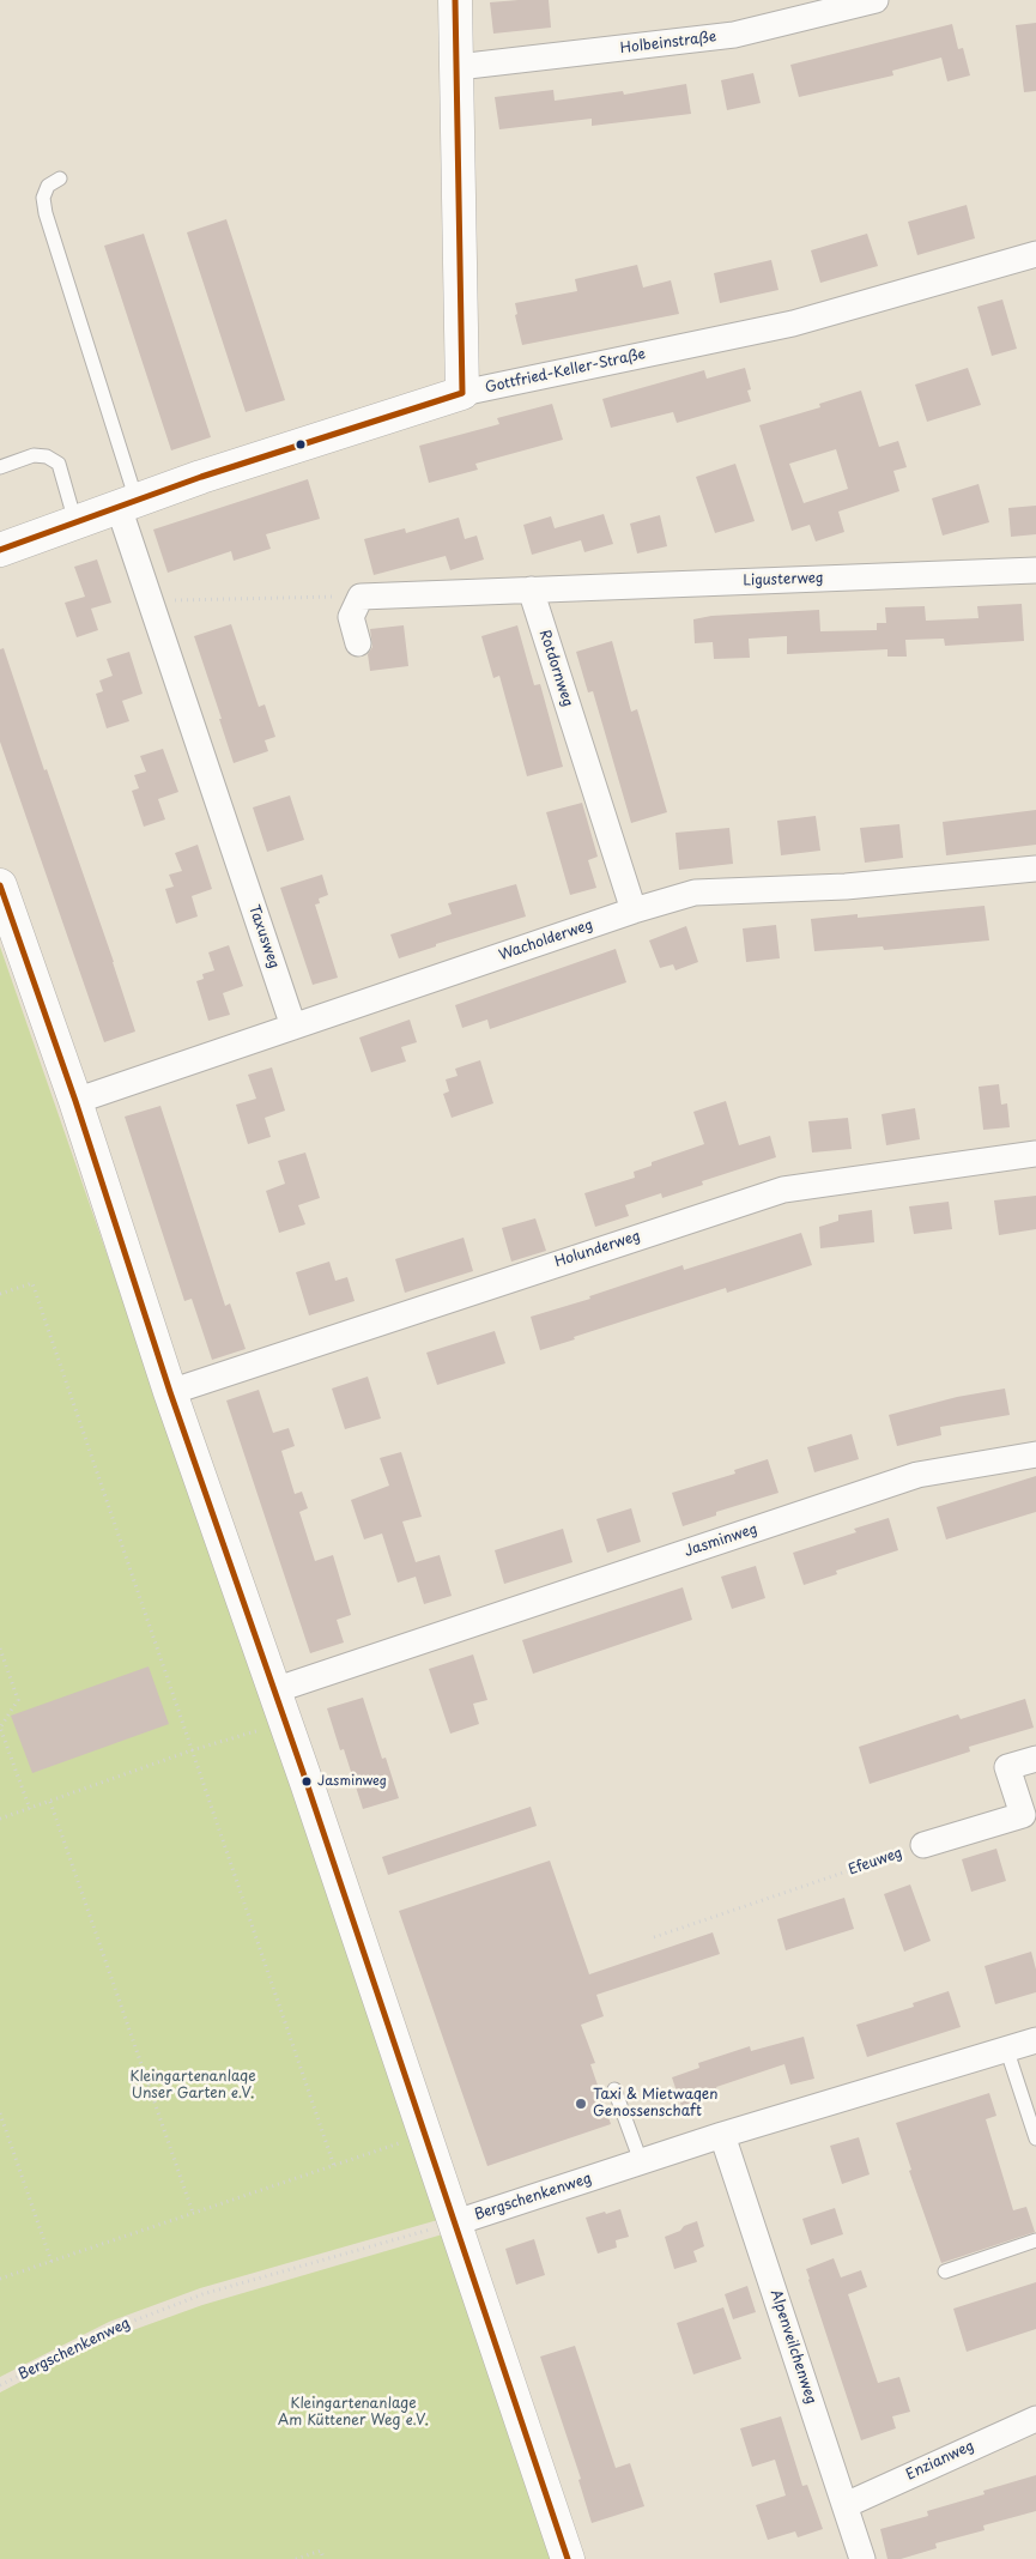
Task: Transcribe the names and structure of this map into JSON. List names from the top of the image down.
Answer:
{
  "streets": {
    "street": [
      "Holbeinstraße",
      "Gottfried-Keller-Straße",
      "Ligusterweg",
      "Rotdornweg",
      "Taxusweg",
      "Wacholderweg",
      "Holunderweg",
      "Jasminweg",
      "Bergschenkenweg",
      "Alpenveilchenweg",
      "Enzianweg"
    ],
    "path": ["Efeuweg"]
  },
  "crossings": [
    ["Gottfried-Keller-Straße", "Taxusweg"],
    ["Ligusterweg", "Rotdornweg"],
    ["Rotdornweg", "Wacholderweg"],
    ["Taxusweg", "Wacholderweg"],
    ["Bergschenkenweg", "Alpenveilchenweg"],
    ["Alpenveilchenweg", "Enzianweg"]
  ],
  "parks": ["Kleingartenanlage Unser Garten e.V.", "Kleingartenanlage Am Küttener Weg e.V."],
  "places": ["Jasminweg", "Taxi & Mietwagen Genossenschaft"]
}
